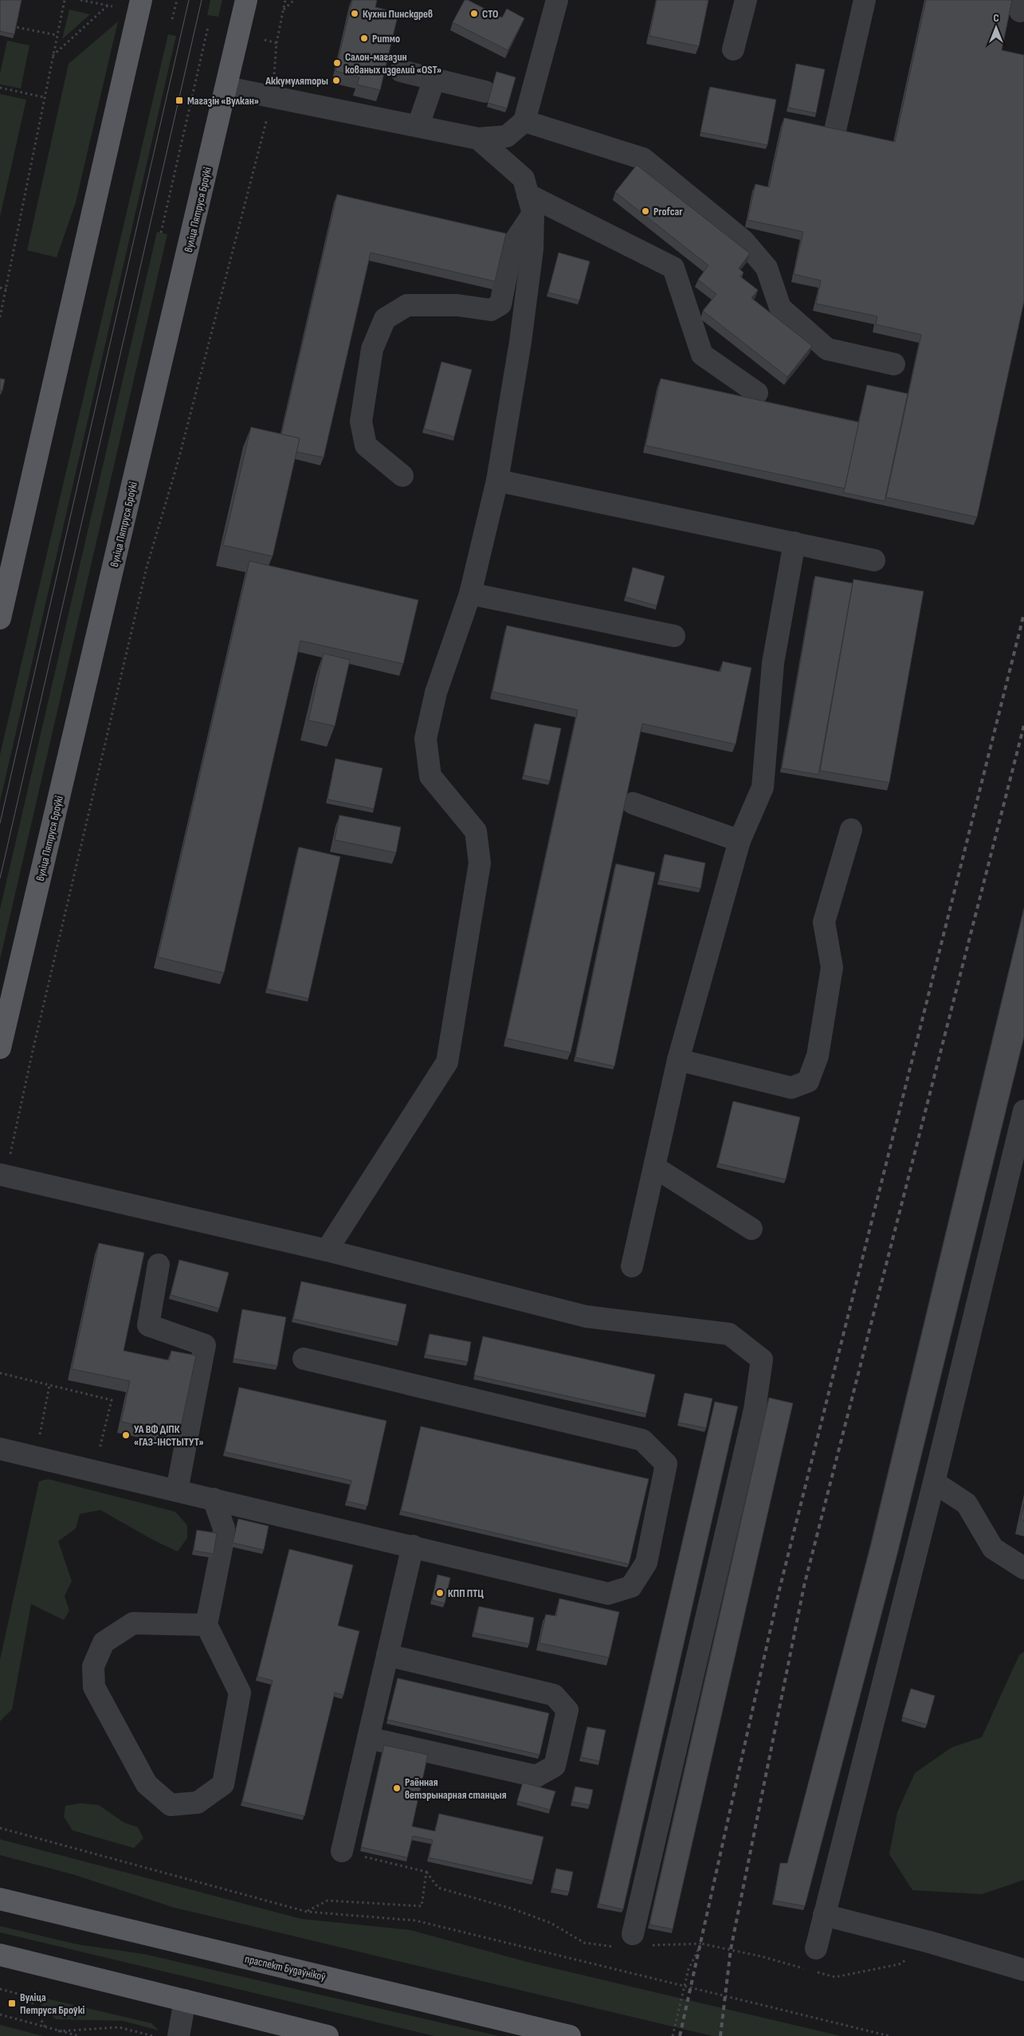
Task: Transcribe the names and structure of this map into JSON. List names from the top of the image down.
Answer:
{
  "streets": {
    "main road": ["вуліца Пятруся Броўкі", "праспект Будаўнікоў"]
  },
  "places": {
    "other": [
      "Кухни Пинскдрев",
      "СТО",
      "Ритмо",
      "Салон-магазин кованых изделий «OST»",
      "Аккумуляторы",
      "Profcar",
      "УА ВФ ДІПК «ГАЗ-ІНСТЫТУТ»",
      "КПП ПТЦ",
      "Раённая ветэрынарная станцыя"
    ],
    "transit": ["Магазін «Вулкан»", "Вуліца Петруся Броўкі"]
  },
  "north": "top"
}
